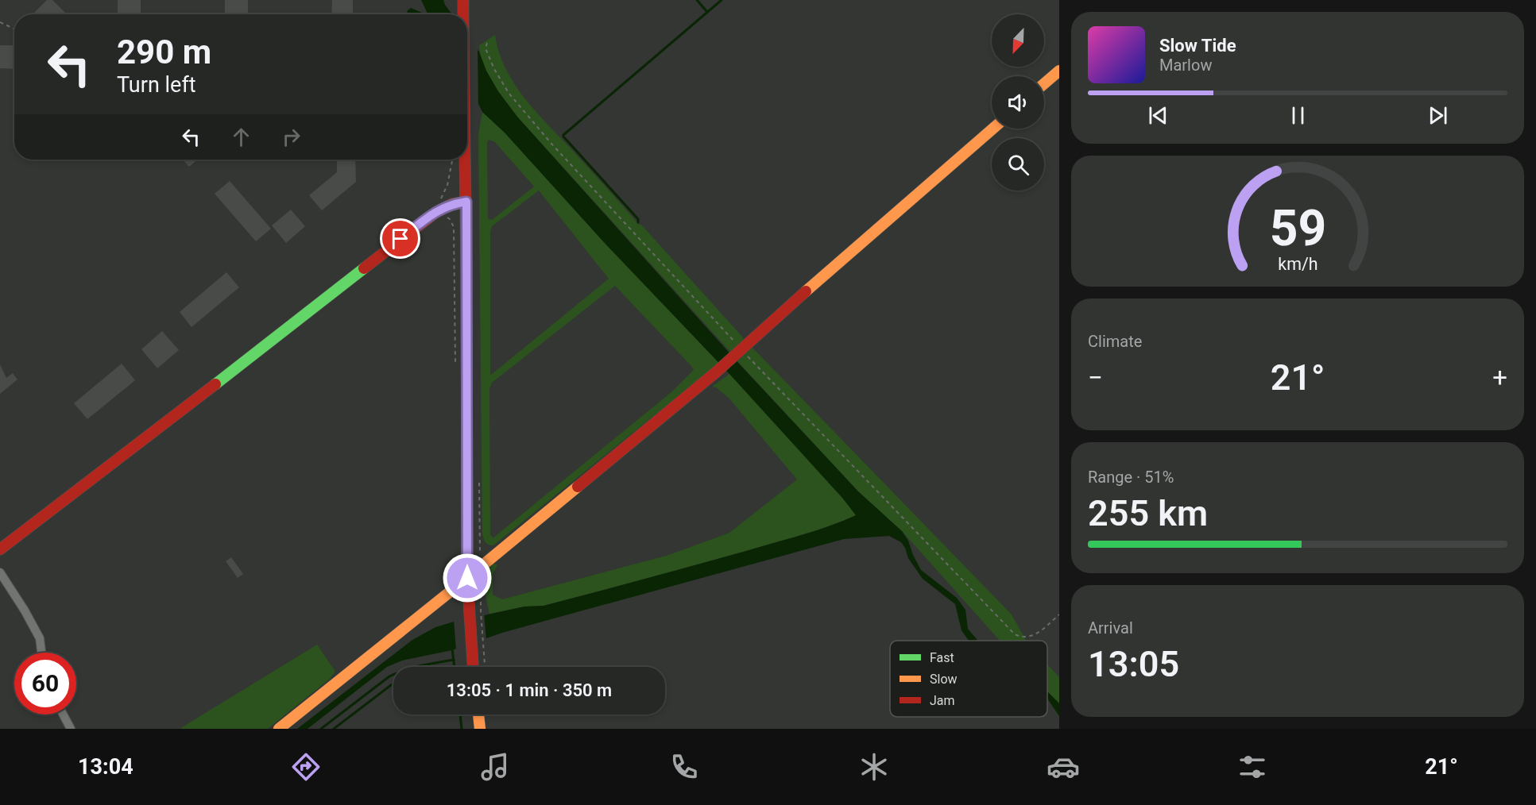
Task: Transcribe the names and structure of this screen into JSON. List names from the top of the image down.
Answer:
{
  "legend": ["Fast", "Slow", "Jam"],
  "north": "bottom left",
  "page": {
    "turn": ["290 m", "Turn left"],
    "song": ["Slow Tide", "Marlow"],
    "tile": [
      "Climate",
      ["Range · 51%", "255 km"],
      ["Arrival", "13:05"]
    ],
    "heat": ["−", "21°", "+"],
    "limit": "60",
    "trip": "13:05 · 1 min · 350 m",
    "tabs": ["13:04", "21°"],
    "gauge": ["59", "km/h"]
  }
}
